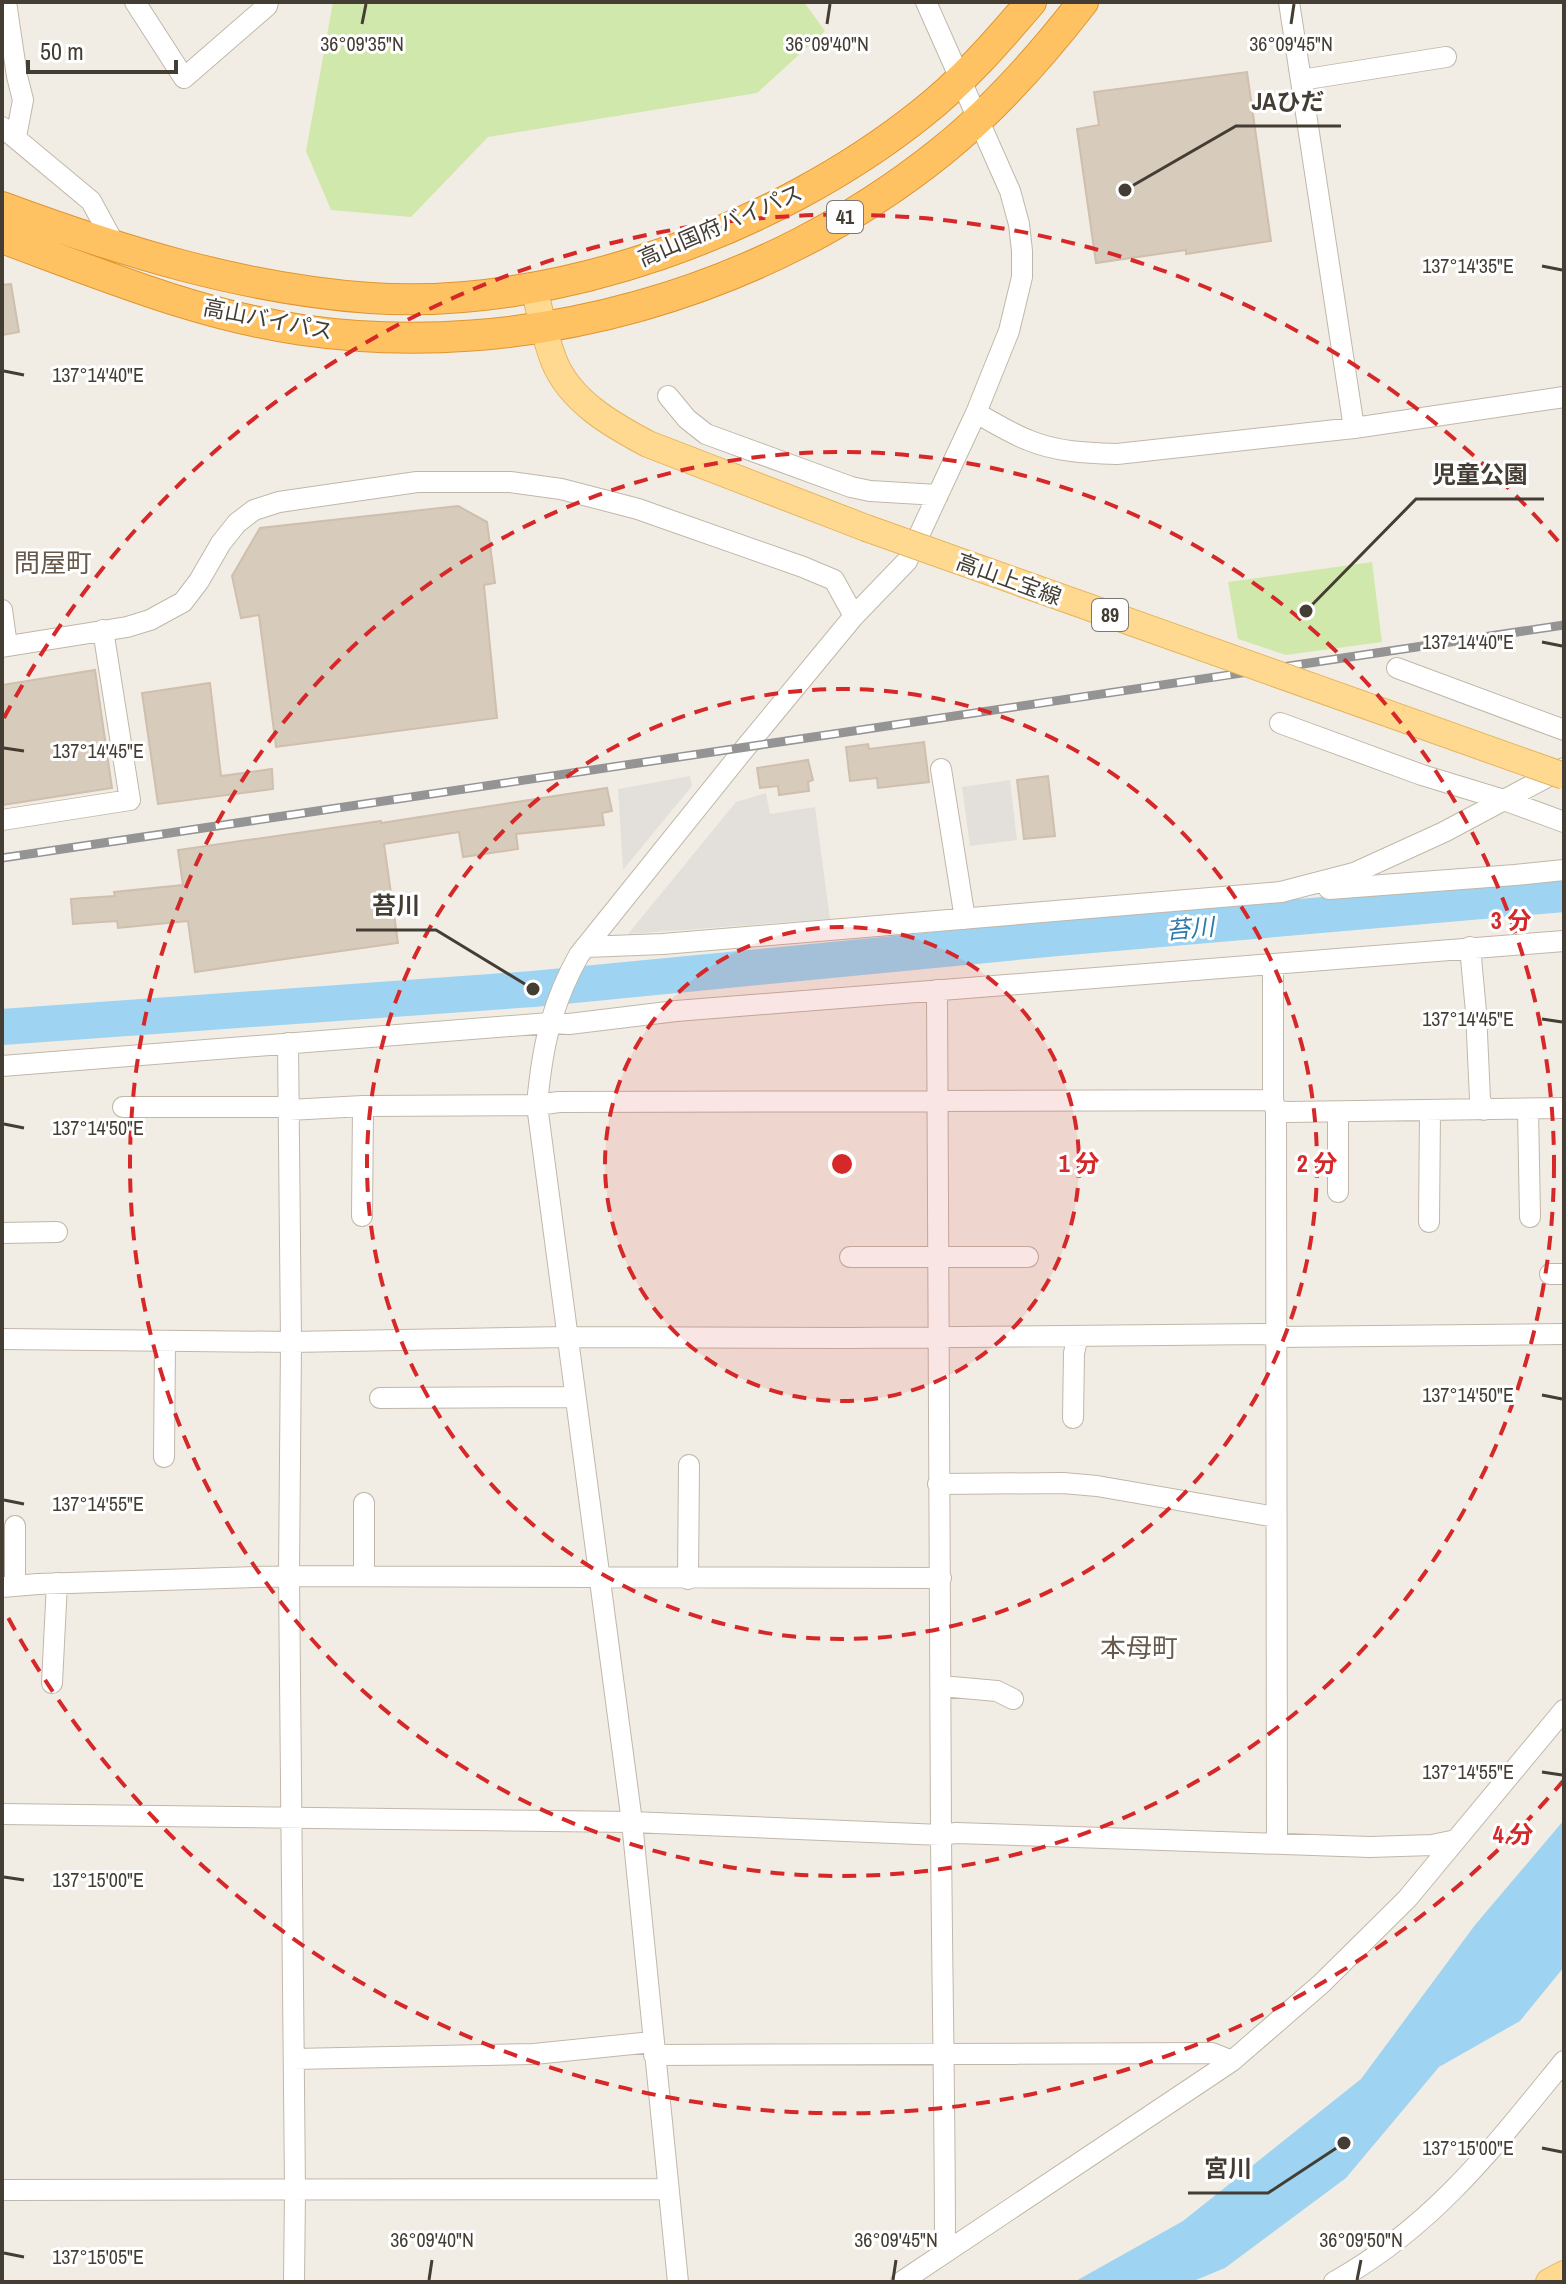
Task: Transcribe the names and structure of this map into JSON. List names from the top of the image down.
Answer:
{
  "streets": {
    "highway": ["41", "高山国府バイパス", "高山バイパス"],
    "main road": ["高山上宝線", "89"]
  },
  "crossings": [
    ["高山国府バイパス", "高山バイパス"],
    ["高山国府バイパス", "高山上宝線"],
    ["高山バイパス", "高山上宝線"]
  ],
  "districts": ["問屋町", "本母町"],
  "water": ["苔川"],
  "places": [
    "JAひだ",
    "児童公園",
    "苔川",
    "宮川"
  ],
  "scale_bar": "50 m",
  "coordinates": [
    "36°09'35\"N",
    "36°09'40\"N",
    "36°09'45\"N",
    "137°14'35\"E",
    "137°14'40\"E",
    "137°14'45\"E",
    "137°14'50\"E",
    "137°14'55\"E",
    "137°15'00\"E",
    "36°09'50\"N",
    "137°15'05\"E"
  ],
  "rings": [
    "3 分",
    "1 分",
    "2 分",
    "4 分"
  ]
}
